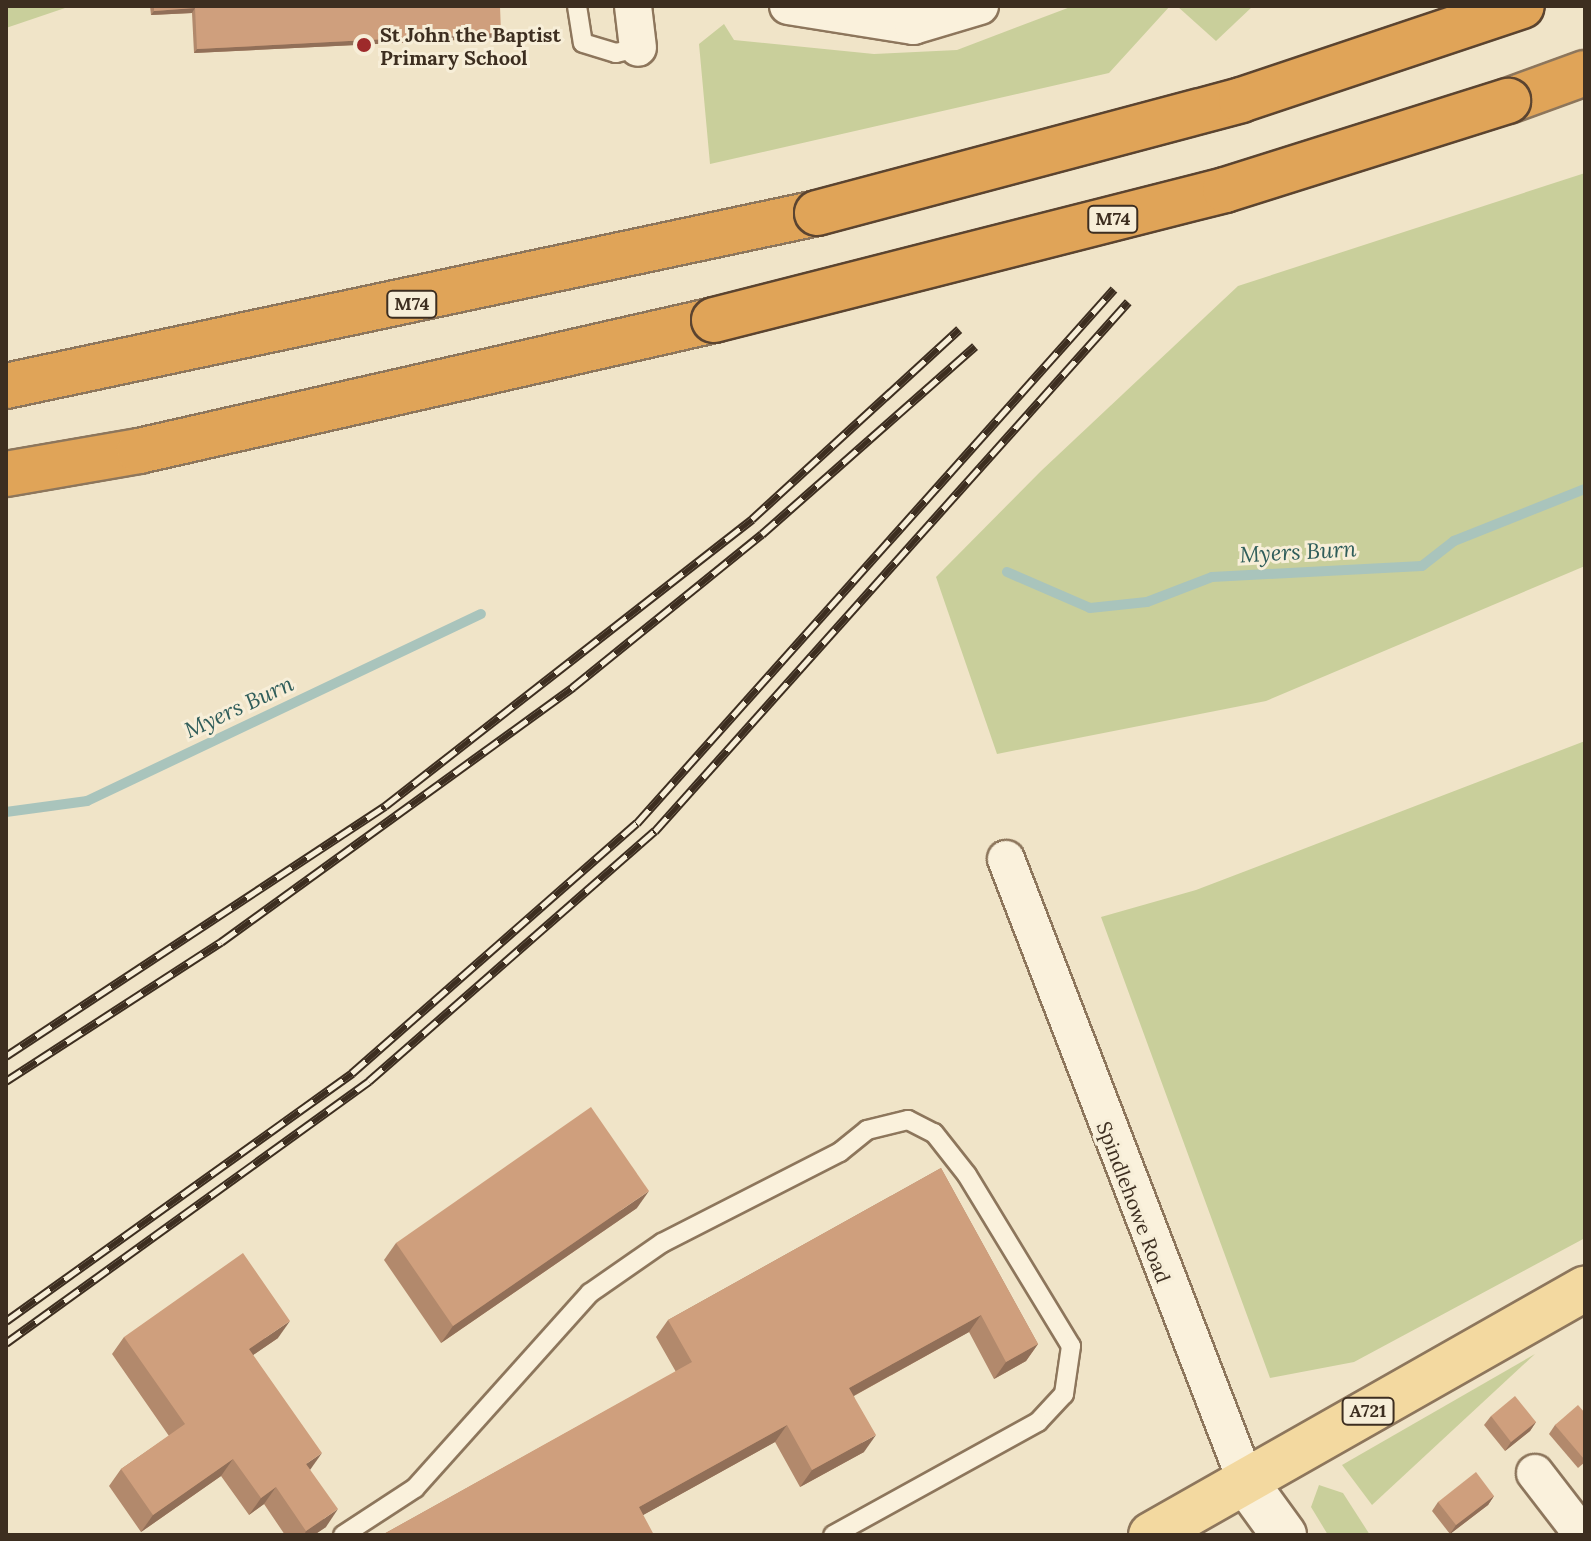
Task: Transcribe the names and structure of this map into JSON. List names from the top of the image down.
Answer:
{
  "streets": {
    "highway": ["M74"],
    "main road": ["A721"],
    "street": ["Spindlehowe Road"]
  },
  "crossings": [
    ["Spindlehowe Road", "A721"]
  ],
  "water": ["Myers Burn"],
  "places": ["St John the Baptist Primary School"]
}
